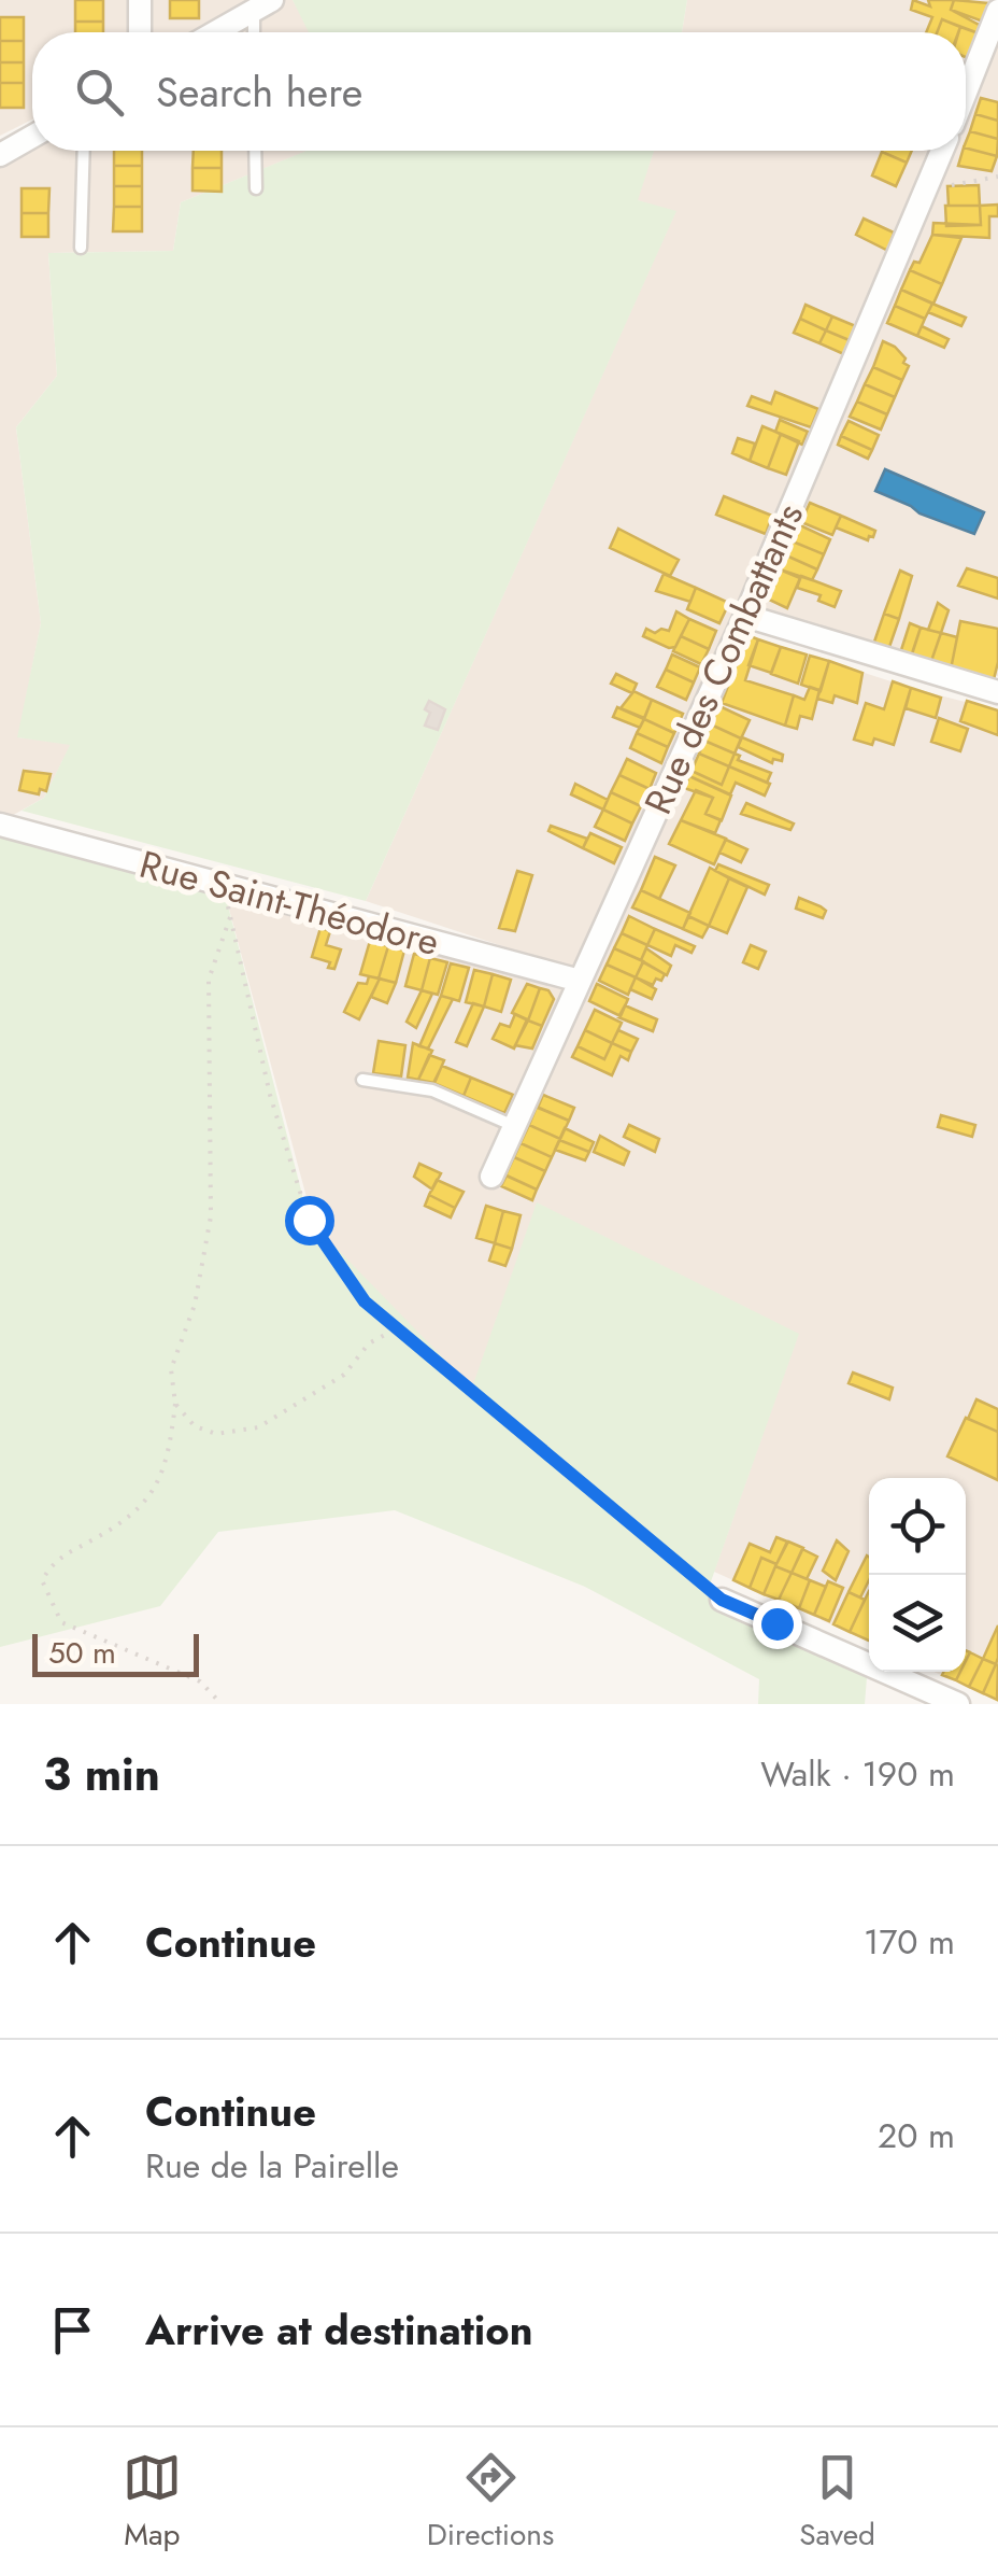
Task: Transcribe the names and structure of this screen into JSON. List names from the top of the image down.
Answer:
{
  "streets": {
    "street": ["Rue des Combattants", "Rue Saint-Théodore"]
  },
  "crossings": [
    ["Rue des Combattants", "Rue Saint-Théodore"]
  ],
  "scale_bar": "50 m",
  "page": {
    "search": "Search here",
    "scale": "50 m",
    "heading": ["3 min", "Walk · 190 m"],
    "list": [
      ["Continue", "170 m"],
      ["Continue", "Rue de la Pairelle", "20 m"],
      "Arrive at destination"
    ],
    "nav": ["Map", "Directions", "Saved"]
  }
}
